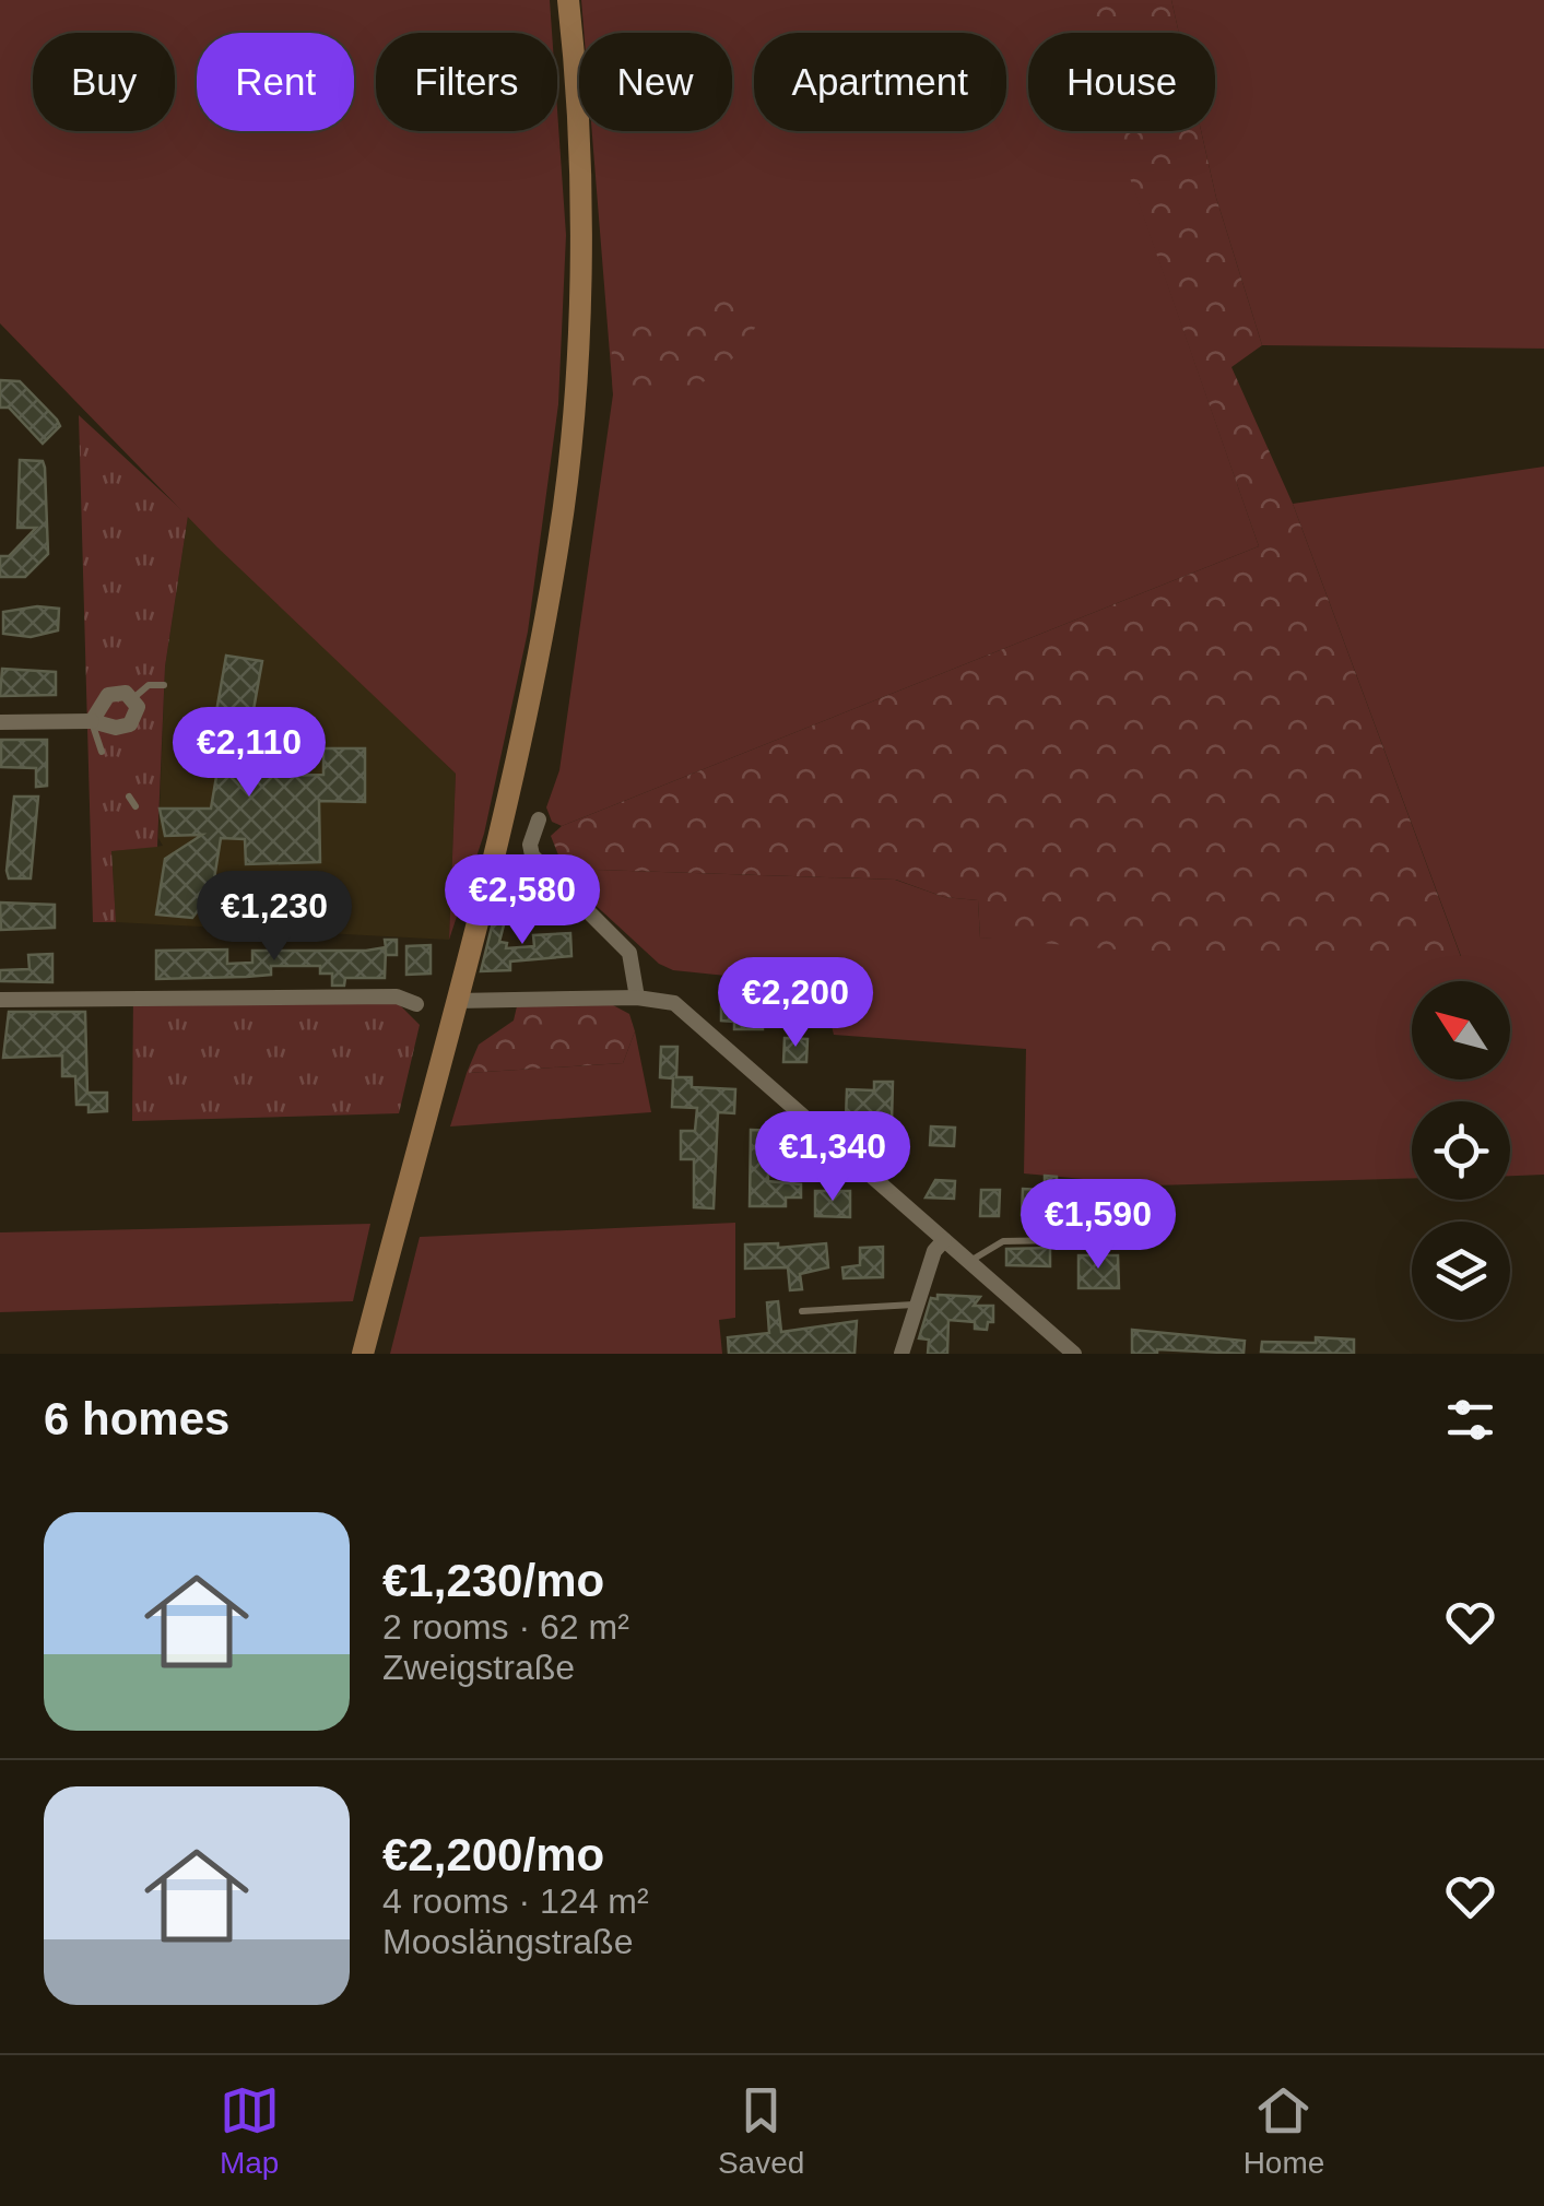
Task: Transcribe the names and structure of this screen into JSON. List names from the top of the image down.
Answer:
{
  "north": "top left",
  "page": {
    "chip": [
      "Buy",
      "Rent",
      "Filters",
      "New",
      "Apartment",
      "House"
    ],
    "price": [
      "€2,110",
      "€2,580",
      "€1,230",
      "€2,200",
      "€1,340",
      "€1,590"
    ],
    "heading": "6 homes",
    "list": [
      {
        "name": "€1,230/mo",
        "note": "2 rooms · 62 m² · Zweigstraße"
      },
      {
        "name": "€2,200/mo",
        "note": "4 rooms · 124 m² · Mooslängstraße"
      }
    ],
    "tabs": ["Map", "Saved", "Home"]
  }
}
